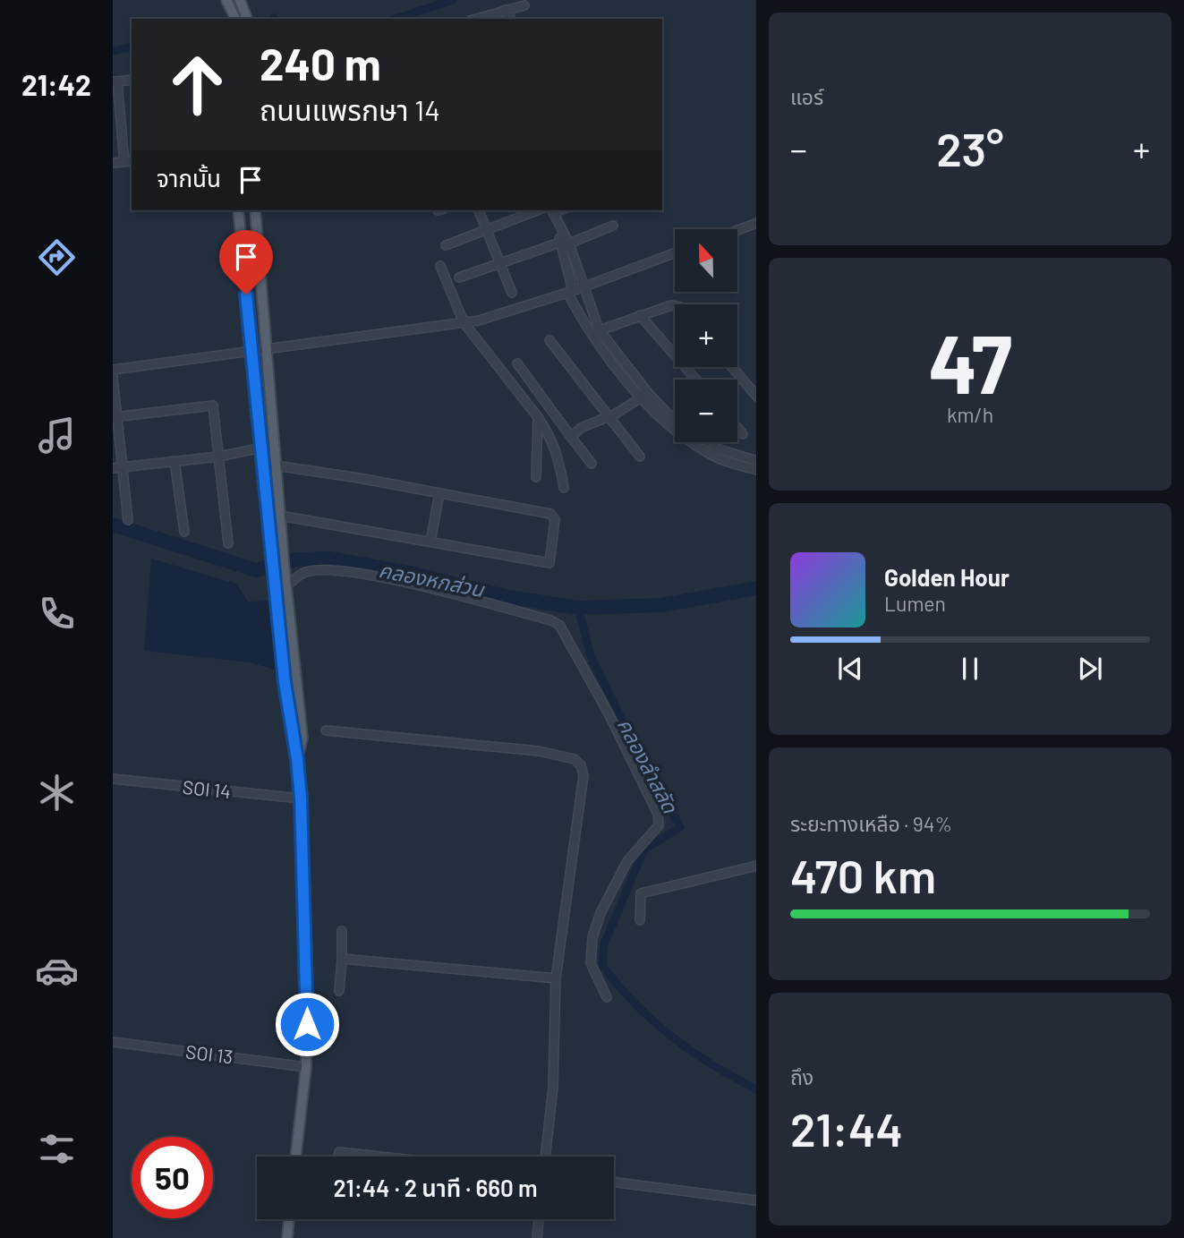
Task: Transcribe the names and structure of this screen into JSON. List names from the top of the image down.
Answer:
{
  "streets": {
    "street": ["SOI 14", "SOI 13"]
  },
  "water": ["คลองหกส่วน", "คลองลำสลัด"],
  "north": "top",
  "page": {
    "tabs": "21:42",
    "tile": [
      "แอร์",
      ["47", "km/h"],
      ["ระยะทางเหลือ · 94%", "470 km"],
      ["ถึง", "21:44"]
    ],
    "turn": ["240 m", "ถนนแพรกษา 14"],
    "heat": ["−", "23°", "+"],
    "then": "จากนั้น",
    "map_buttons": ["+", "−"],
    "song": ["Golden Hour", "Lumen"],
    "limit": "50",
    "trip": "21:44 · 2 นาที · 660 m"
  }
}
